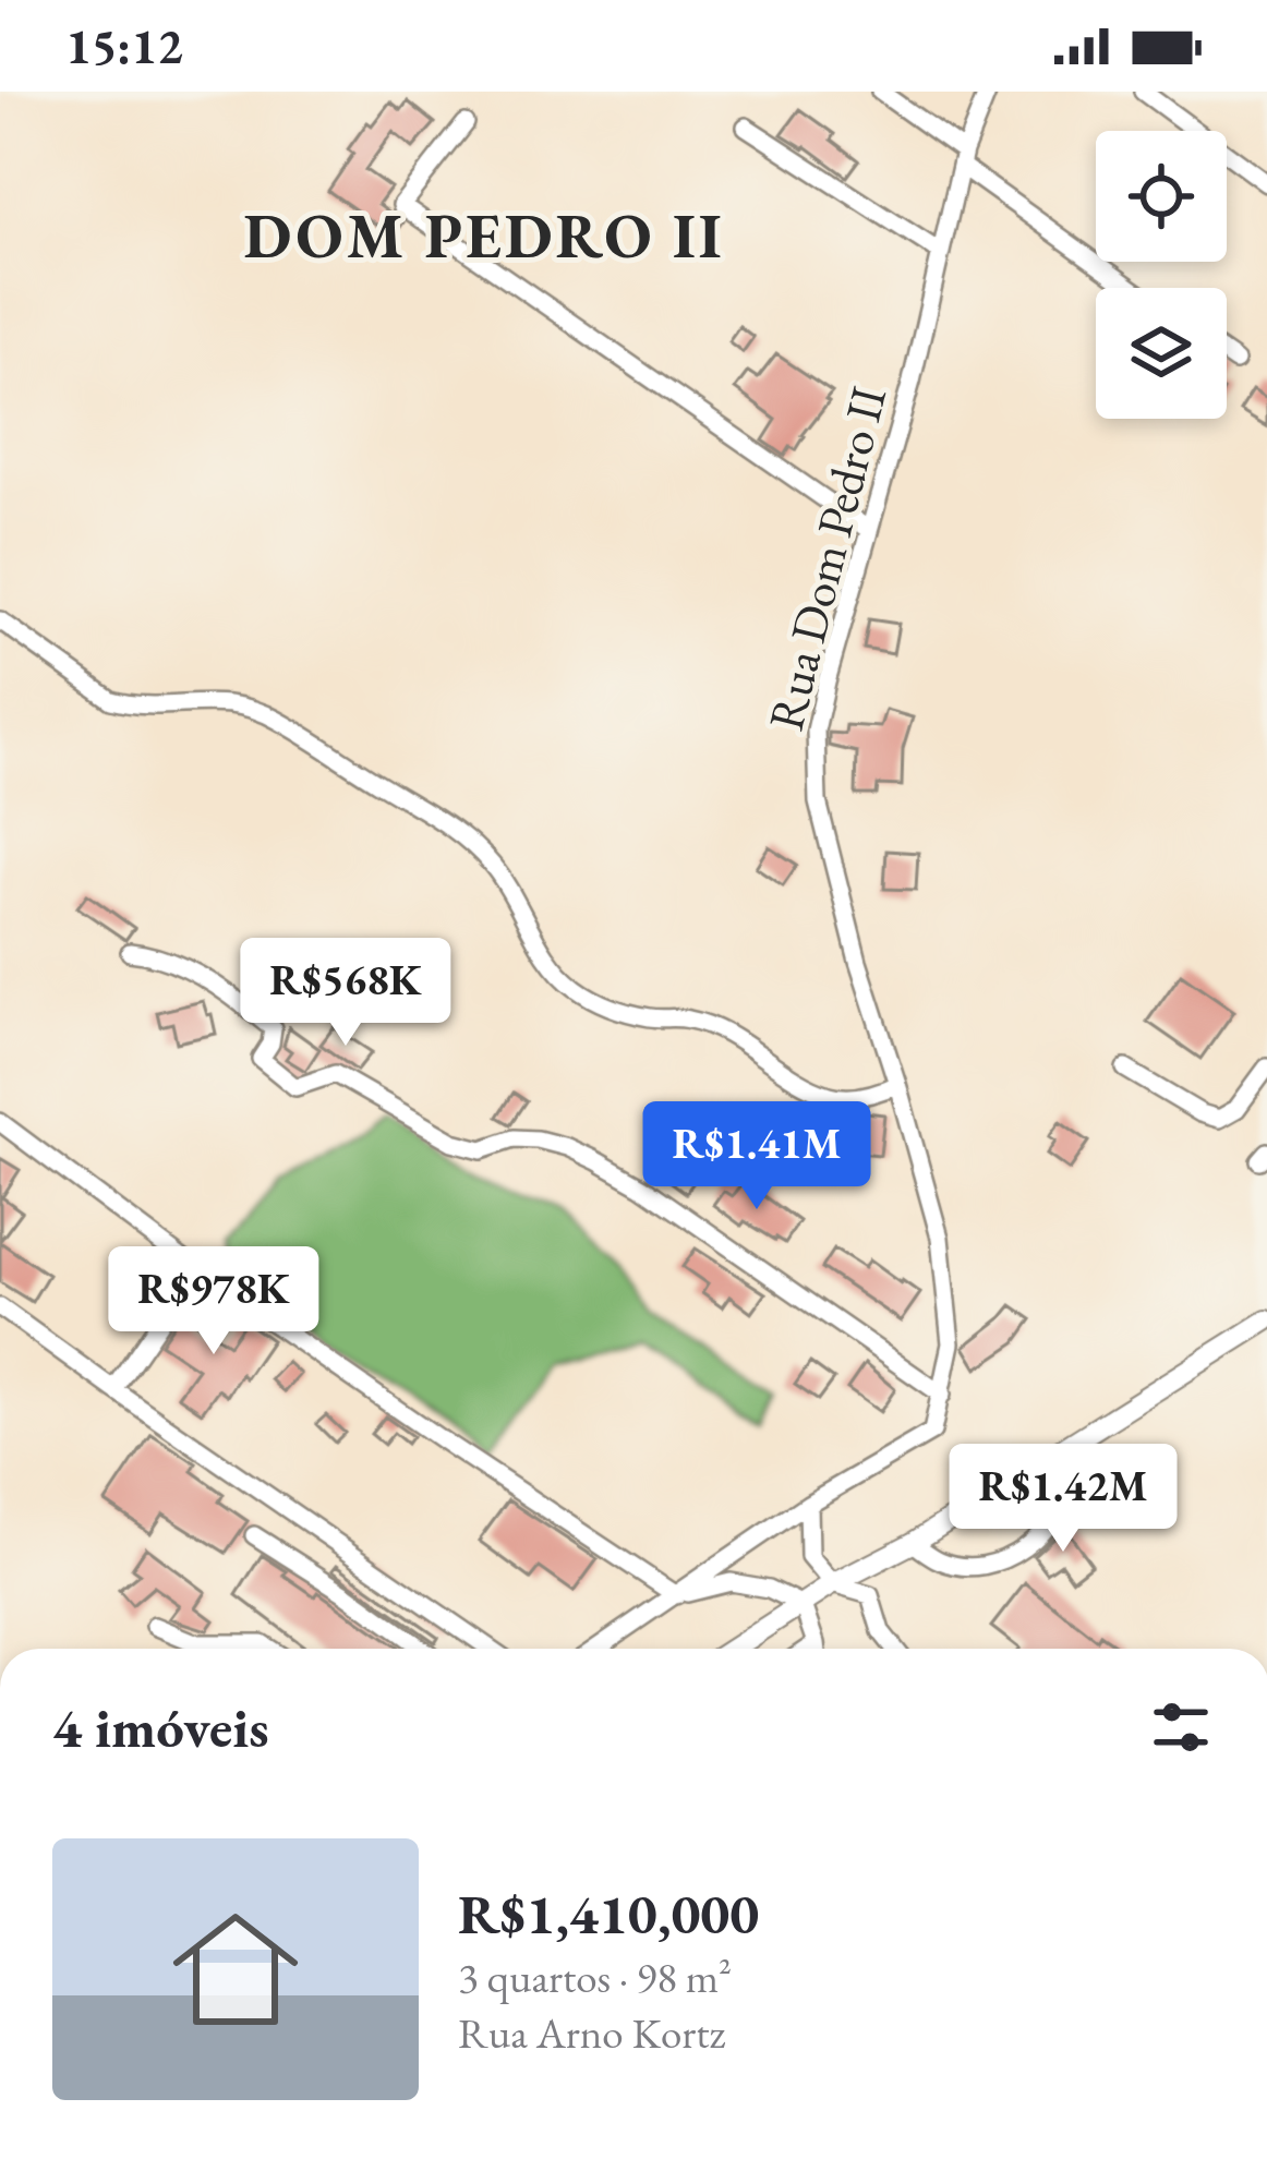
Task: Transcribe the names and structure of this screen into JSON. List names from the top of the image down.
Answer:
{
  "streets": {
    "street": ["Rua Dom Pedro II"]
  },
  "districts": ["DOM PEDRO II"],
  "page": {
    "status": "15:12",
    "price": [
      "R$568K",
      "R$1.41M",
      "R$978K",
      "R$1.42M"
    ],
    "heading": "4 imóveis",
    "list": [
      {
        "name": "R$1,410,000",
        "note": "3 quartos · 98 m² · Rua Arno Kortz"
      }
    ]
  }
}
